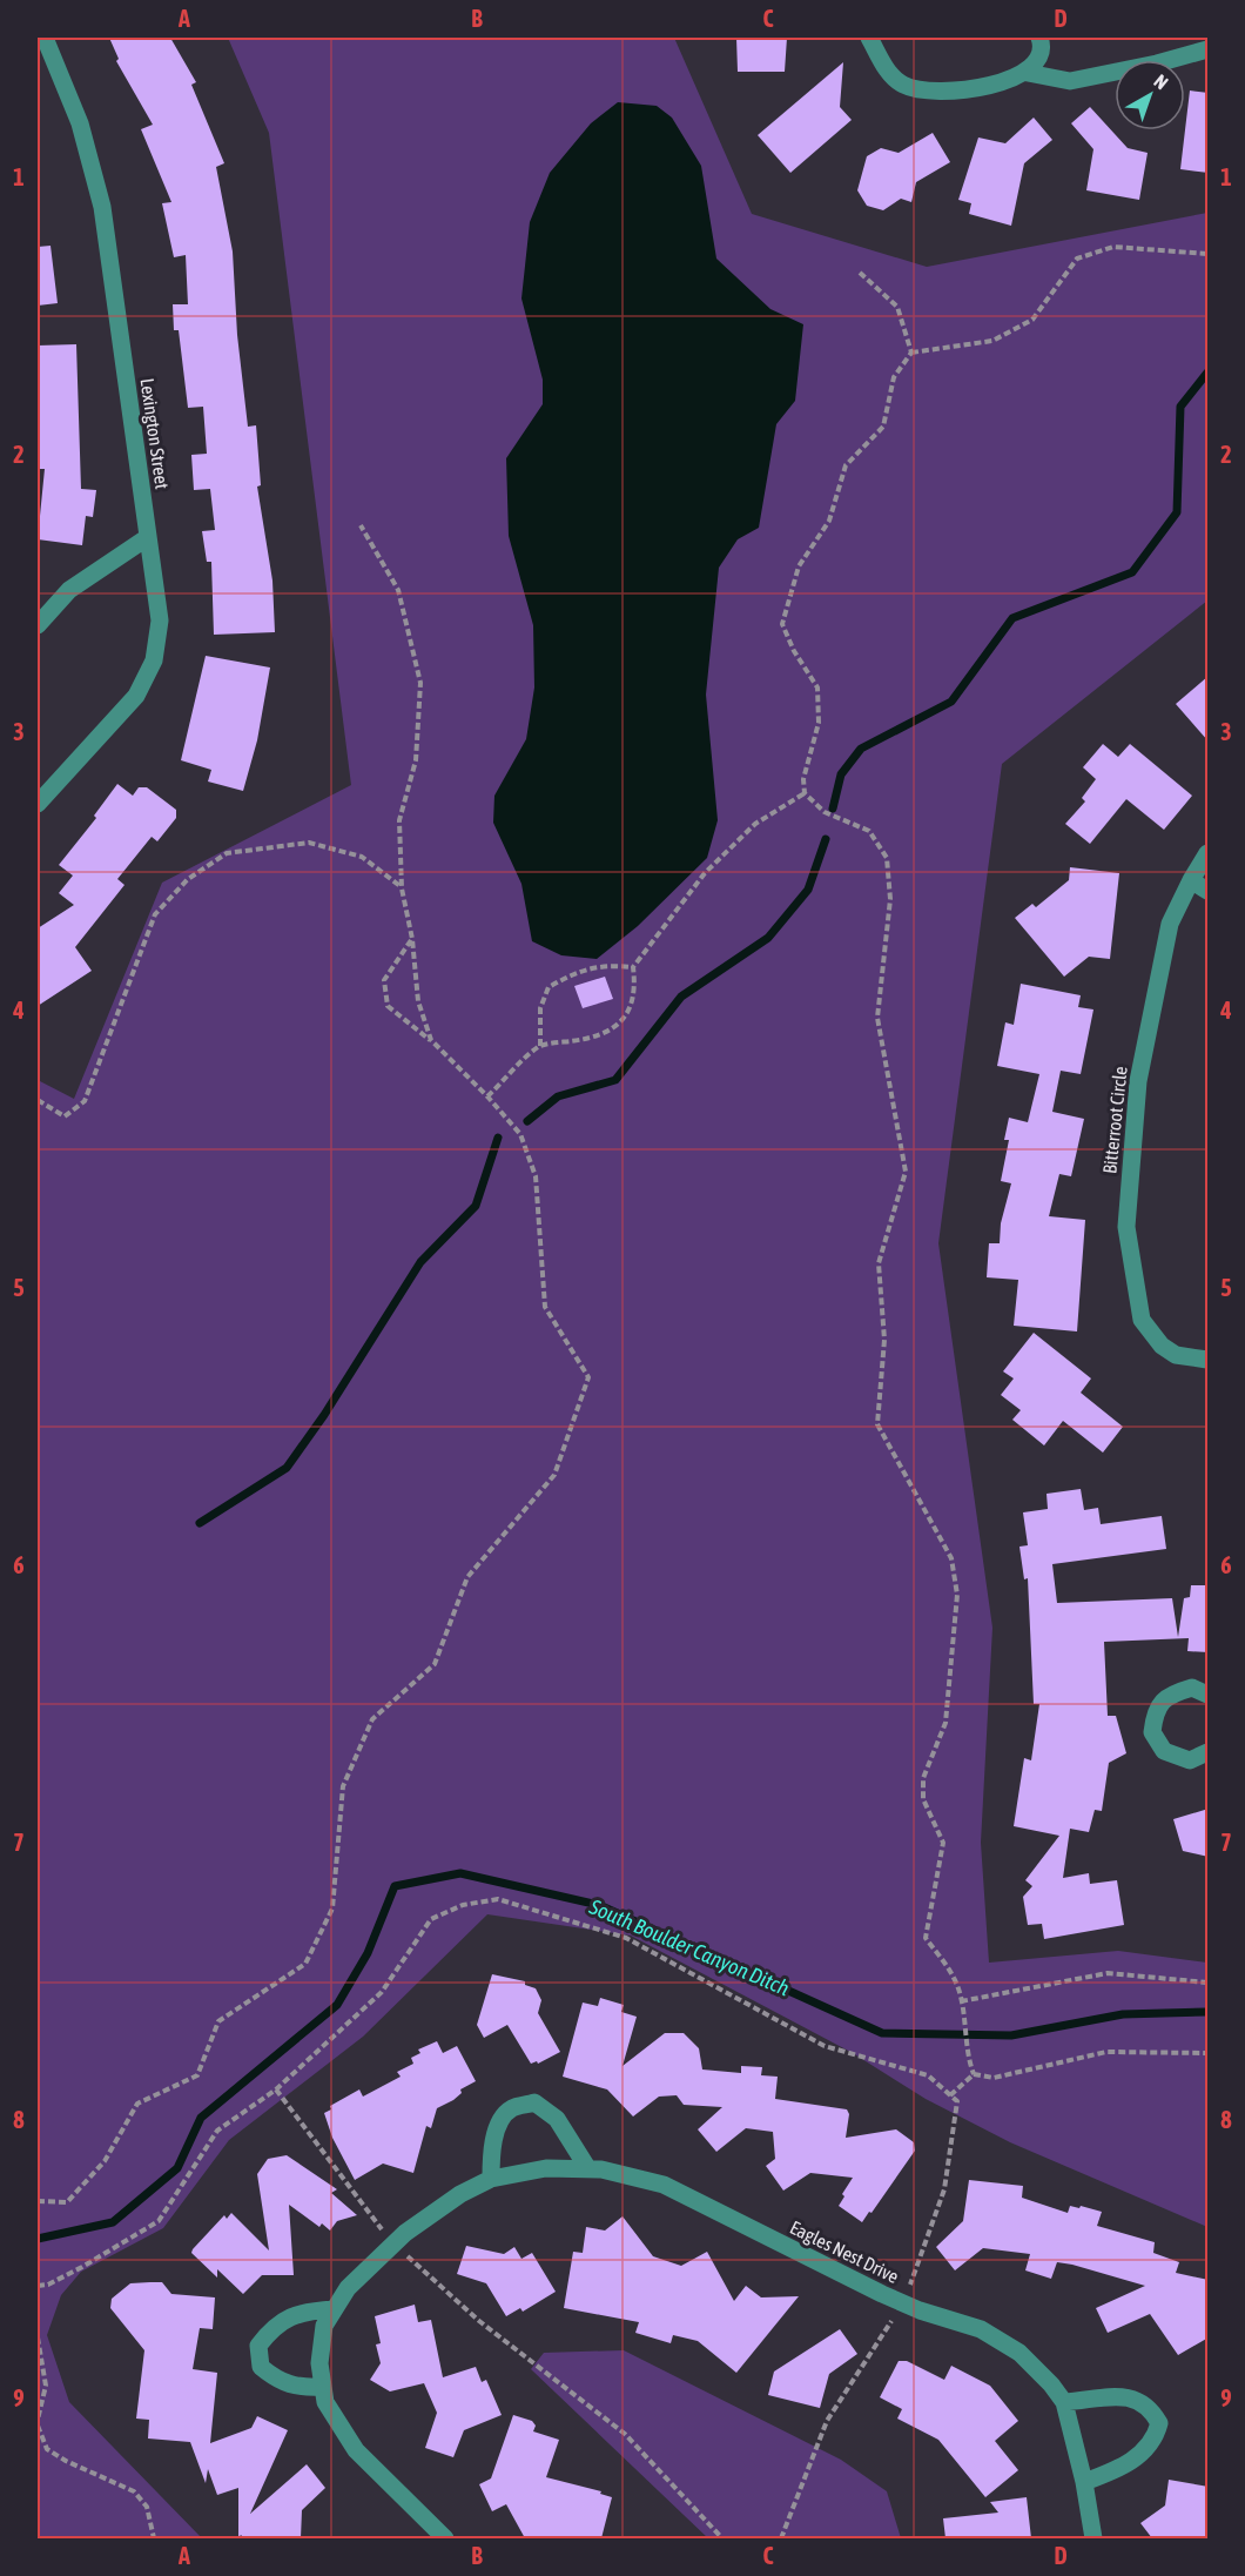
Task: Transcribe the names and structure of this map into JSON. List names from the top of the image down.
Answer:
{
  "streets": {
    "street": ["Lexington Street", "Bitterroot Circle", "Eagles Nest Drive"]
  },
  "water": ["South Boulder Canyon Ditch"],
  "north": "top right",
  "grid": {
    "columns": [
      "A",
      "B",
      "C",
      "D"
    ],
    "rows": [
      "1",
      "2",
      "3",
      "4",
      "5",
      "6",
      "7",
      "8",
      "9"
    ]
  }
}
